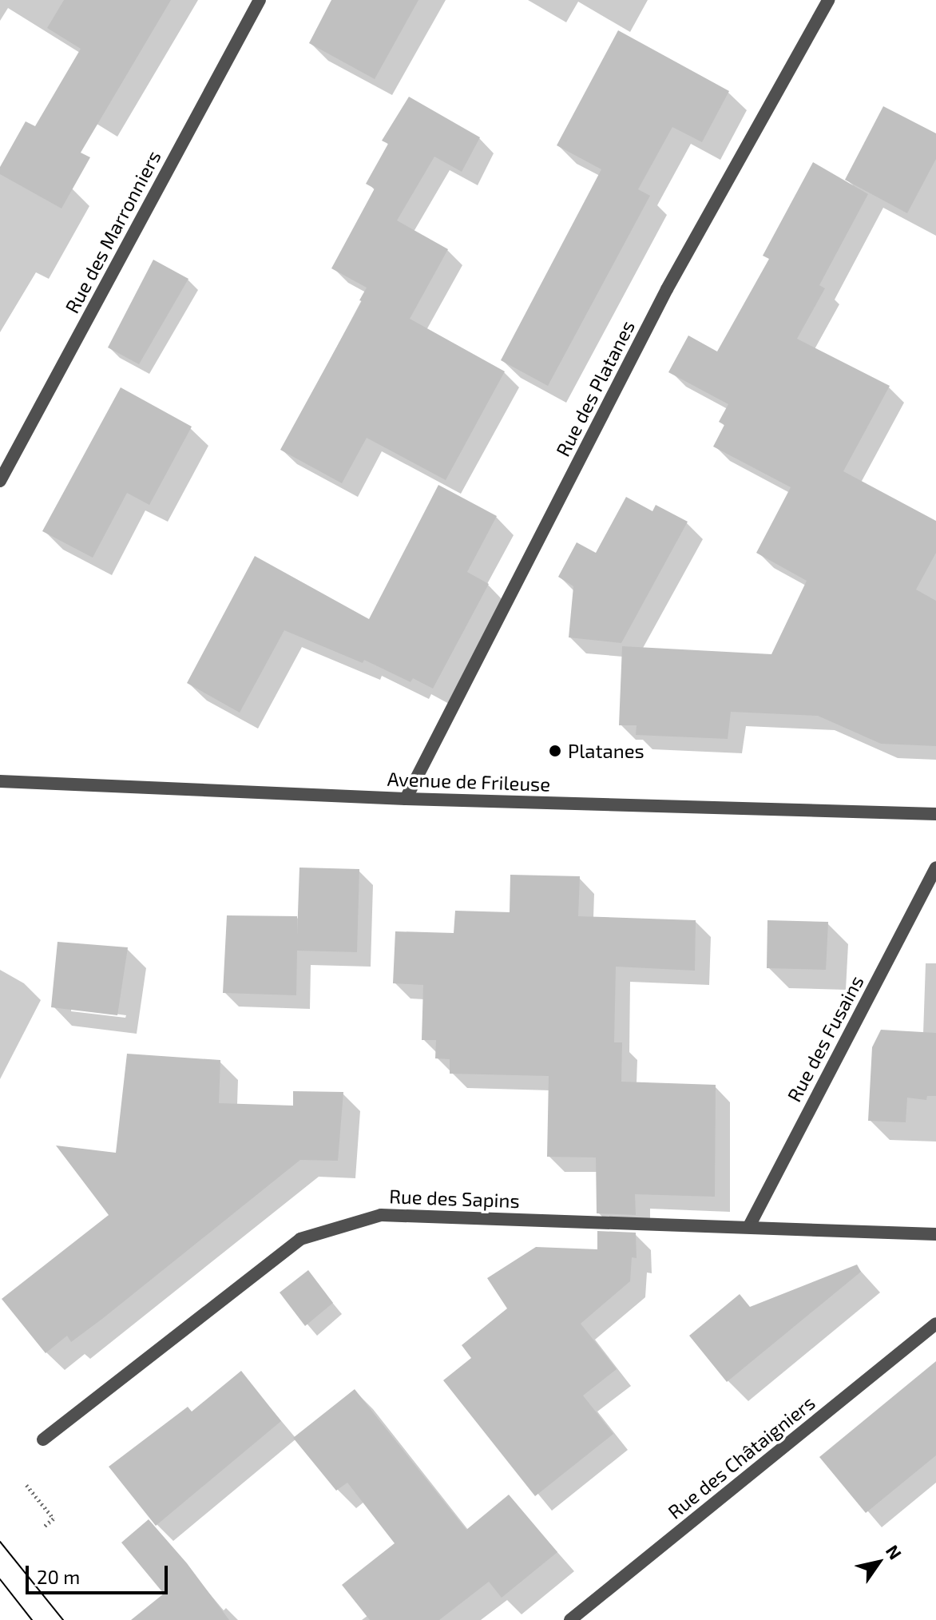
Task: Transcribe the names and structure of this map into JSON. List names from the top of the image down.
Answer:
{
  "streets": {
    "street": [
      "Rue des Marronniers",
      "Rue des Platanes",
      "Avenue de Frileuse",
      "Rue des Fusains",
      "Rue des Sapins",
      "Rue des Châtaigniers"
    ]
  },
  "crossings": [
    ["Rue des Platanes", "Avenue de Frileuse"],
    ["Rue des Fusains", "Rue des Sapins"]
  ],
  "places": ["Platanes"],
  "scale_bar": "20 m",
  "north": "top right"
}
